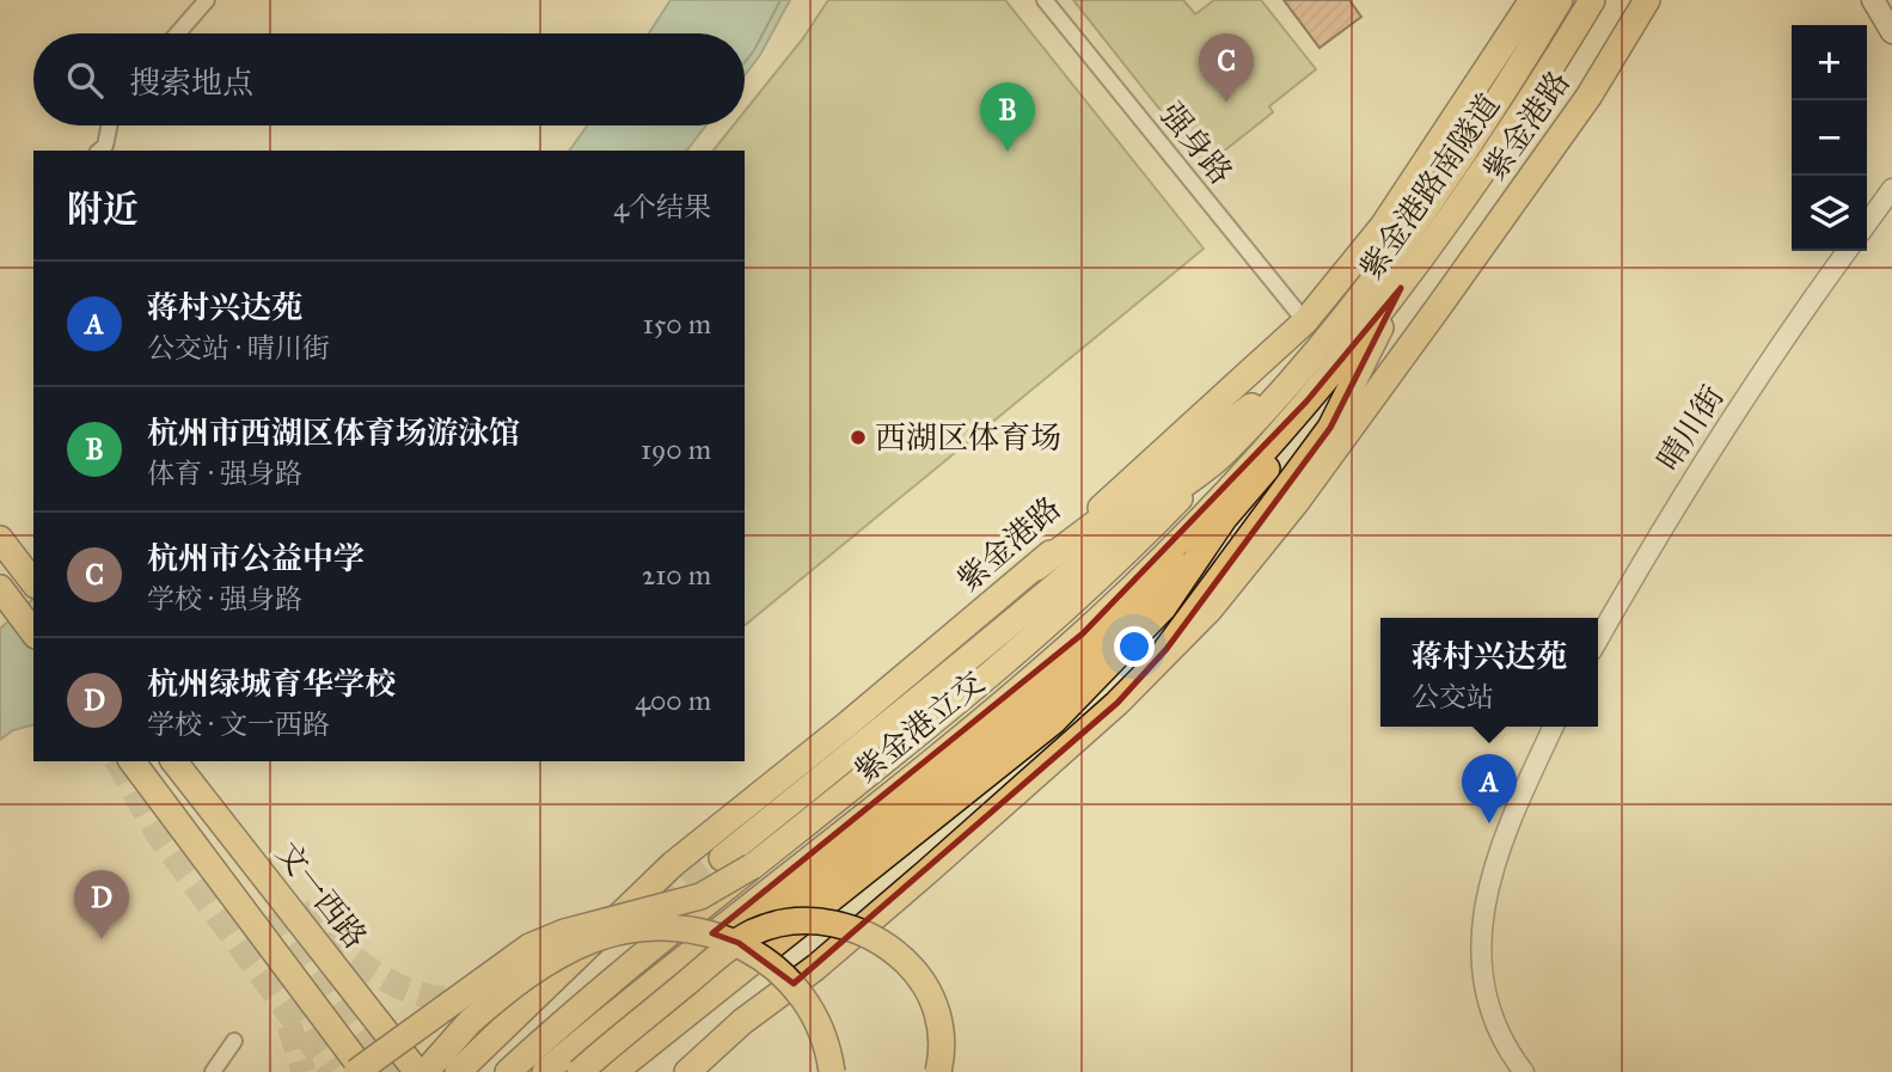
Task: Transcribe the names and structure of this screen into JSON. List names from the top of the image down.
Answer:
{
  "streets": {
    "main road": [
      "紫金港路",
      "紫金港路南隧道",
      "紫金港立交",
      "文一西路"
    ],
    "street": ["强身路", "晴川街"]
  },
  "crossings": [
    ["紫金港路", "强身路"],
    ["紫金港路南隧道", "紫金港立交"]
  ],
  "places": ["西湖区体育场"],
  "page": {
    "map_buttons": ["+", "−"],
    "pins": [
      "C",
      "B",
      "A",
      "D"
    ],
    "search": "搜索地点",
    "heading": ["附近", "4个结果"],
    "list": [
      {
        "mark": "A",
        "name": "蒋村兴达苑",
        "note": "公交站 · 晴川街",
        "value": "150 m"
      },
      {
        "mark": "B",
        "name": "杭州市西湖区体育场游泳馆",
        "note": "体育 · 强身路",
        "value": "190 m"
      },
      {
        "mark": "C",
        "name": "杭州市公益中学",
        "note": "学校 · 强身路",
        "value": "210 m"
      },
      {
        "mark": "D",
        "name": "杭州绿城育华学校",
        "note": "学校 · 文一西路",
        "value": "400 m"
      }
    ],
    "popup": ["蒋村兴达苑", "公交站"]
  }
}
